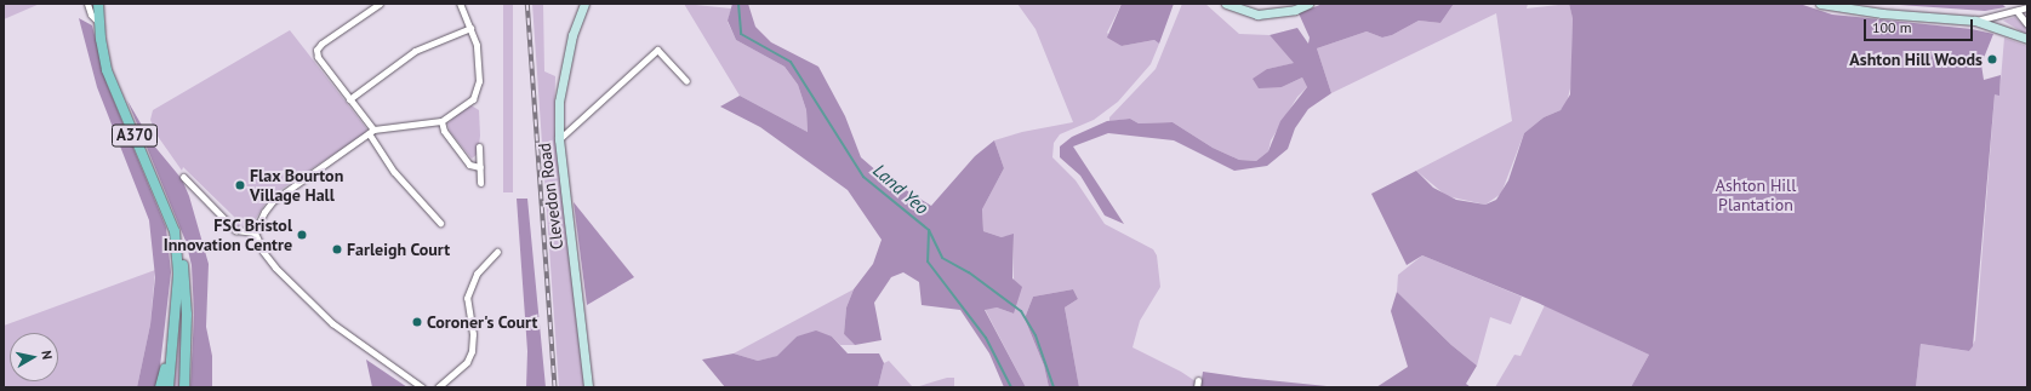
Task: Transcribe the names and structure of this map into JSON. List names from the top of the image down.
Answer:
{
  "streets": {
    "main road": ["A370", "Clevedon Road"]
  },
  "water": ["Land Yeo"],
  "parks": ["Ashton Hill Plantation"],
  "places": [
    "Ashton Hill Woods",
    "Flax Bourton Village Hall",
    "FSC Bristol Innovation Centre",
    "Farleigh Court",
    "Coroner's Court"
  ],
  "scale_bar": "100 m",
  "north": "right"
}
